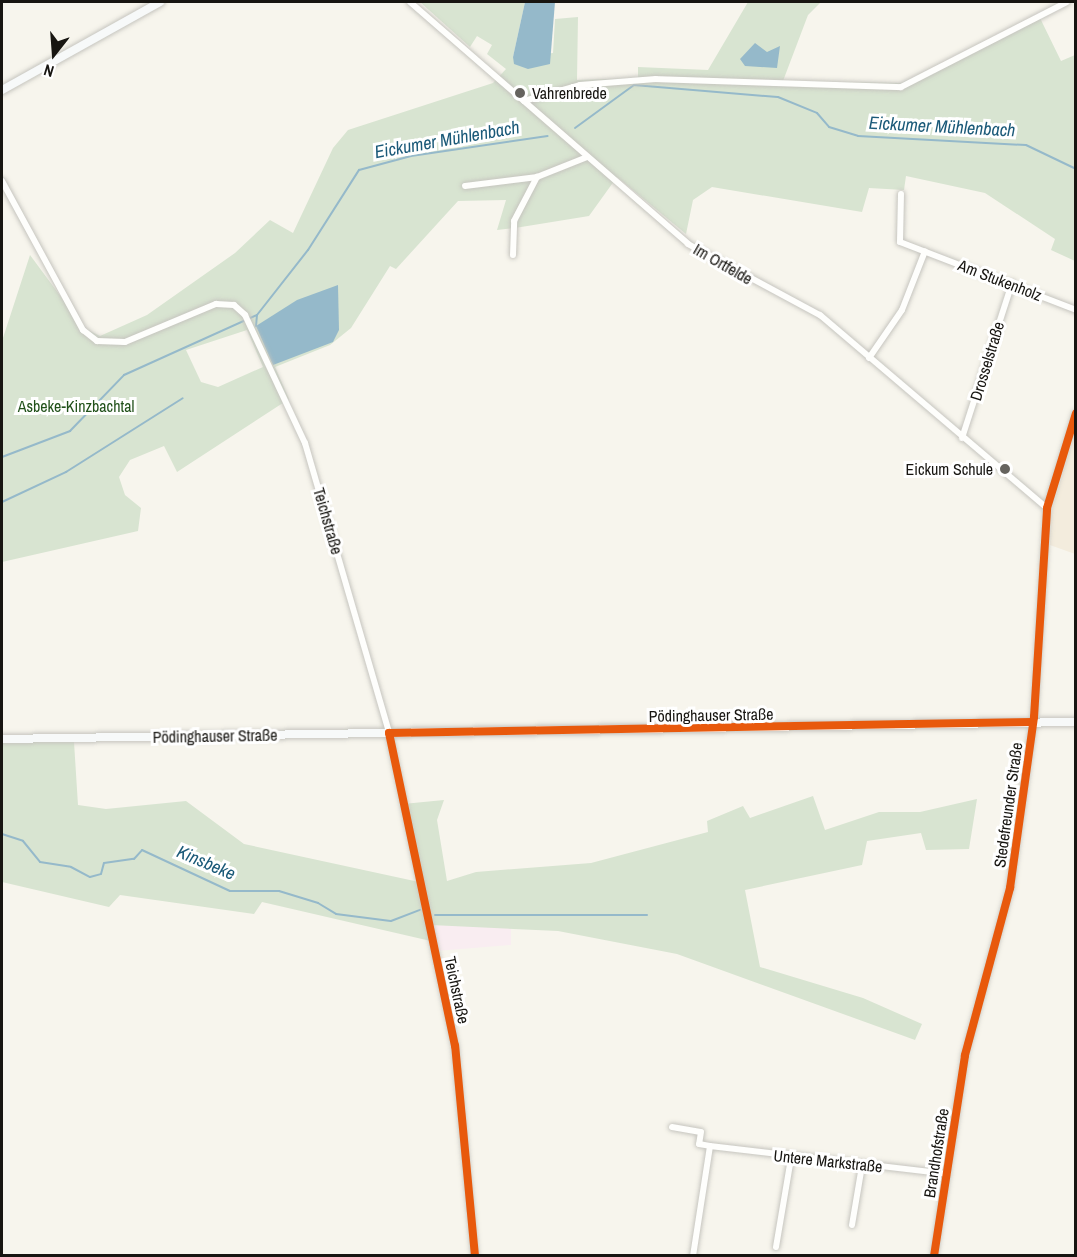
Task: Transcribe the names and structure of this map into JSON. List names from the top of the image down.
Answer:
{
  "streets": {
    "street": [
      "Im Ortfelde",
      "Am Stukenholz",
      "Drosselstraße",
      "Teichstraße",
      "Pödinghauser Straße",
      "Stedefreunder Straße",
      "Brandhofstraße",
      "Untere Markstraße"
    ]
  },
  "crossings": [
    ["Im Ortfelde", "Drosselstraße"],
    ["Im Ortfelde", "Stedefreunder Straße"],
    ["Am Stukenholz", "Drosselstraße"],
    ["Teichstraße", "Pödinghauser Straße"],
    ["Pödinghauser Straße", "Stedefreunder Straße"],
    ["Stedefreunder Straße", "Brandhofstraße"],
    ["Brandhofstraße", "Untere Markstraße"]
  ],
  "water": ["Eickumer Mühlenbach", "Kinsbeke"],
  "parks": ["Asbeke-Kinzbachtal"],
  "places": ["Vahrenbrede", "Eickum Schule"],
  "north": "bottom"
}
